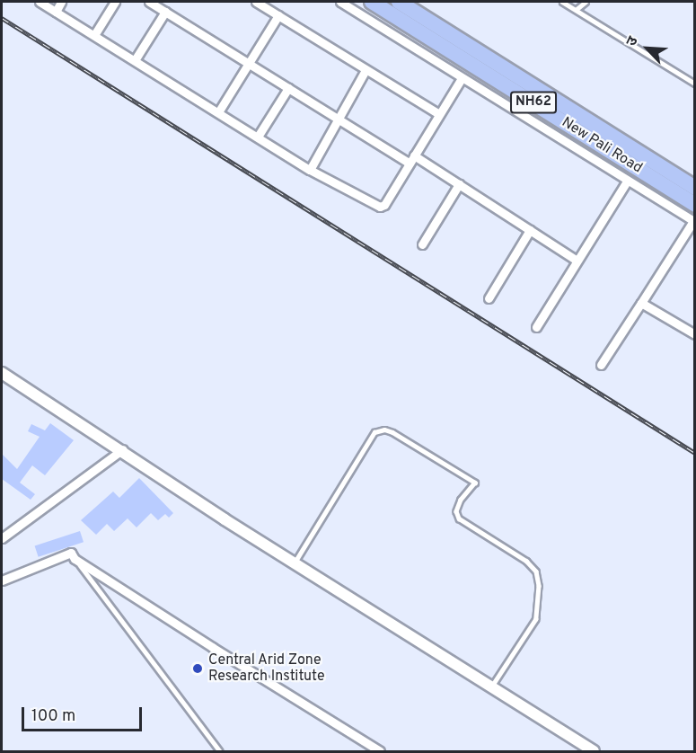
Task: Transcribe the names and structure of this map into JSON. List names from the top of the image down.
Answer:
{
  "streets": {
    "highway": ["NH62", "New Pali Road"]
  },
  "places": ["Central Arid Zone Research Institute"],
  "scale_bar": "100 m",
  "north": "top left"
}
